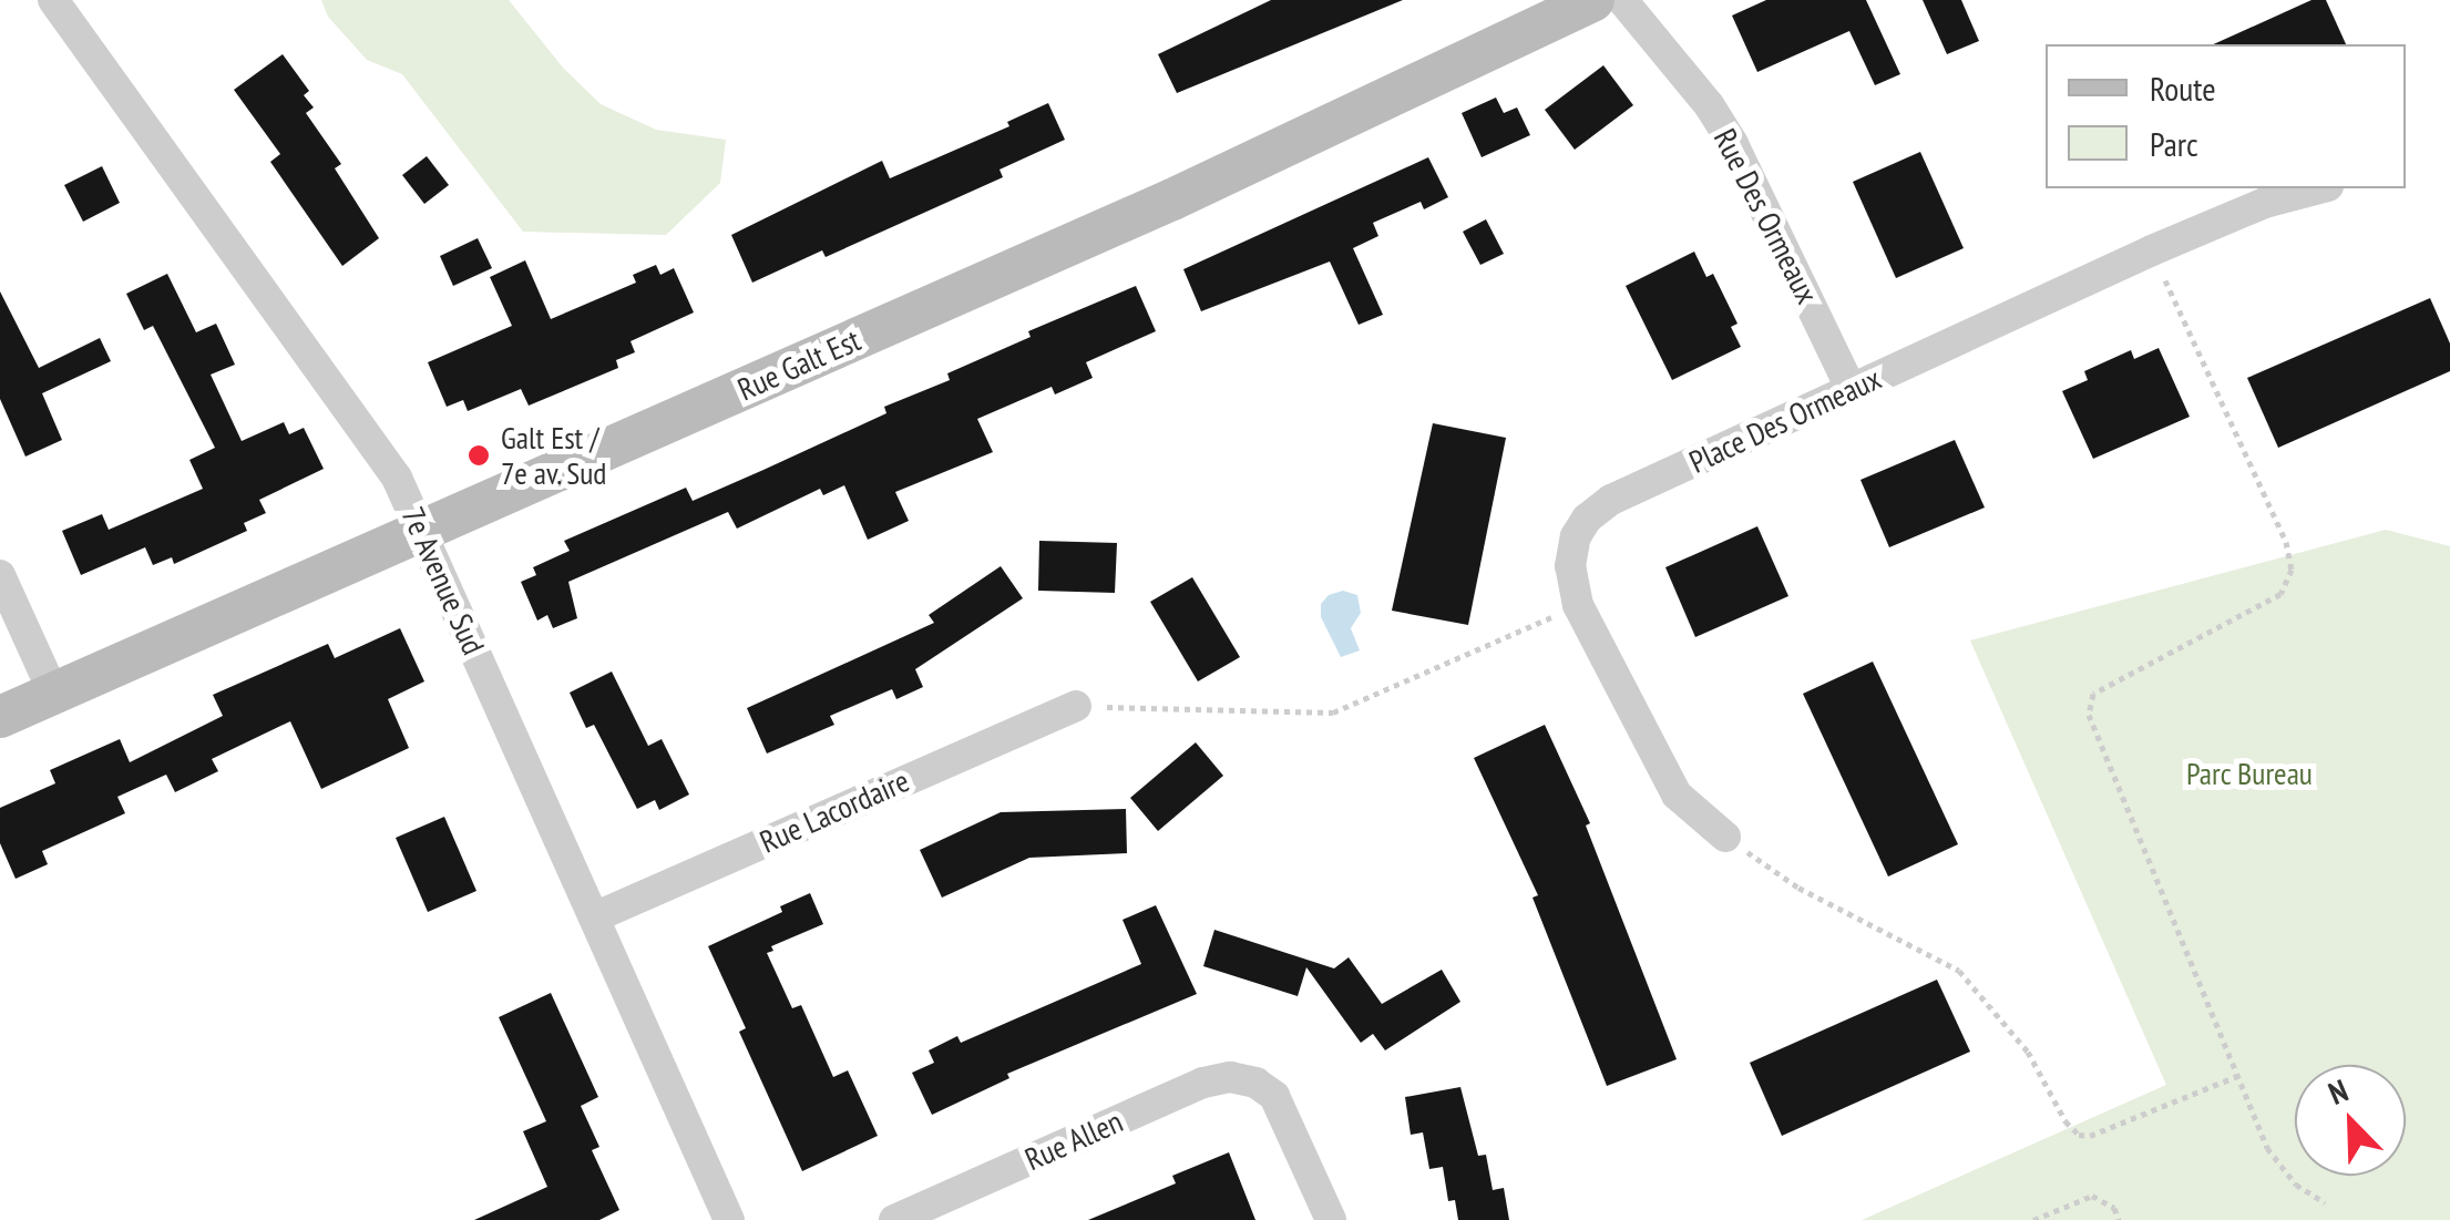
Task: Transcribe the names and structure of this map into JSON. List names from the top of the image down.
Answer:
{
  "streets": {
    "main road": ["Rue Galt Est"],
    "street": [
      "Rue Des Ormeaux",
      "Place Des Ormeaux",
      "7e Avenue Sud",
      "Rue Lacordaire",
      "Rue Allen"
    ]
  },
  "crossings": [
    ["Rue Des Ormeaux", "Place Des Ormeaux"],
    ["Rue Galt Est", "7e Avenue Sud"],
    ["7e Avenue Sud", "Rue Lacordaire"]
  ],
  "parks": ["Parc Bureau"],
  "places": ["Galt Est / 7e av. Sud"],
  "legend": ["Route", "Parc"],
  "north": "top left"
}
